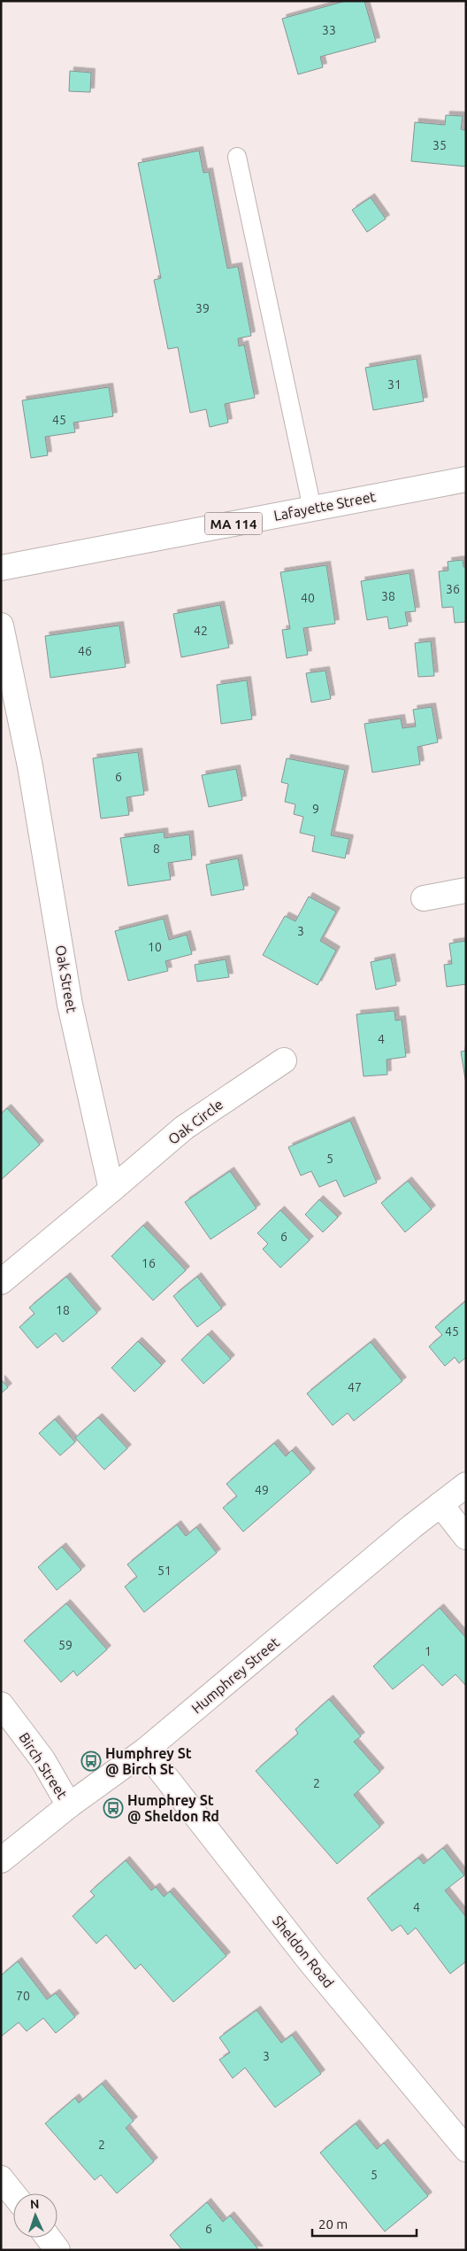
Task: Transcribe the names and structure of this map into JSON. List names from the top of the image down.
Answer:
{
  "streets": {
    "street": [
      "Lafayette Street",
      "MA 114",
      "Oak Street",
      "Oak Circle",
      "Humphrey Street",
      "Birch Street",
      "Sheldon Road"
    ]
  },
  "crossings": [
    ["Oak Street", "Oak Circle"],
    ["Humphrey Street", "Birch Street"],
    ["Humphrey Street", "Sheldon Road"]
  ],
  "places": {
    "bus stop": ["Humphrey St @ Birch St", "Humphrey St @ Sheldon Rd"]
  },
  "house_numbers": [
    "33",
    "35",
    "39",
    "31",
    "45",
    "36",
    "38",
    "40",
    "42",
    "46",
    "6",
    "9",
    "8",
    "3",
    "10",
    "4",
    "5",
    "6",
    "16",
    "18",
    "45",
    "47",
    "49",
    "51",
    "59",
    "1",
    "2",
    "4",
    "70",
    "3",
    "2",
    "5",
    "6"
  ],
  "scale_bar": "20 m",
  "north": "top"
}
